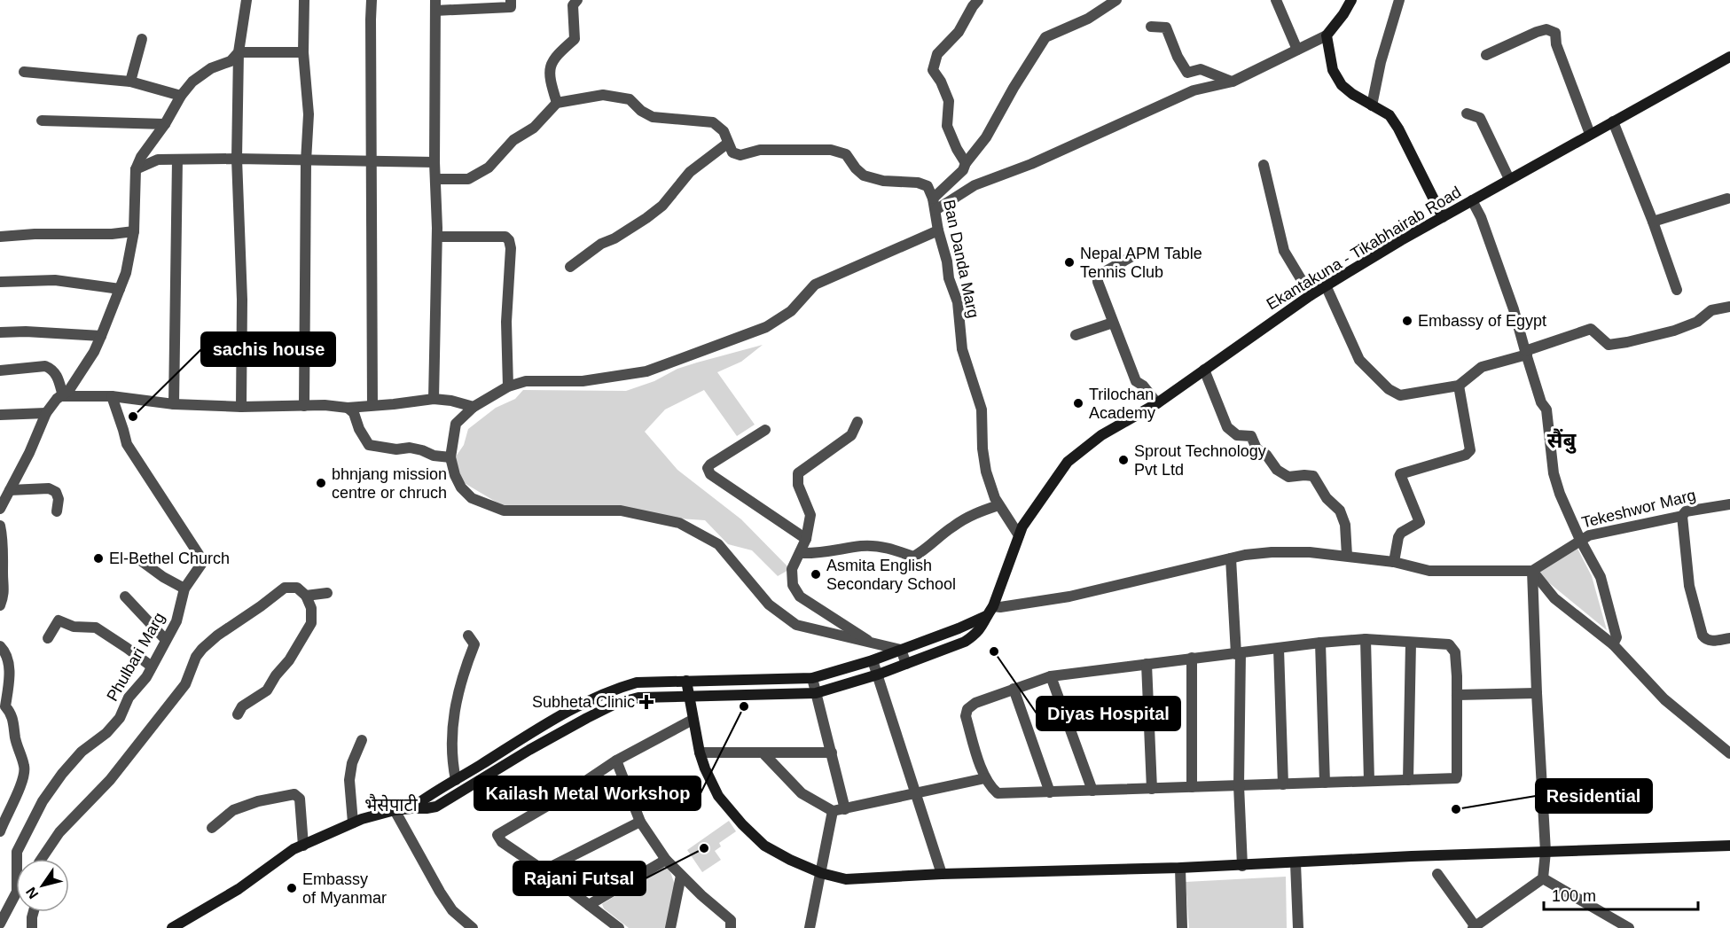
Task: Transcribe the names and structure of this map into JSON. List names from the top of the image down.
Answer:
{
  "streets": {
    "main road": ["Ekantakuna - Tikabhairab Road"],
    "street": ["Ban Danda Marg", "Tekeshwor Marg", "Phulbari Marg"]
  },
  "crossings": [
    ["Ekantakuna - Tikabhairab Road", "Ban Danda Marg"]
  ],
  "districts": ["सैंबु", "भैसेपाटी"],
  "places": {
    "other": [
      "Nepal APM Table Tennis Club",
      "Embassy of Egypt",
      "Trilochan Academy",
      "sachis house",
      "Sprout Technology Pvt Ltd",
      "bhnjang mission centre or chruch",
      "El-Bethel Church",
      "Asmita English Secondary School",
      "Diyas Hospital",
      "Kailash Metal Workshop",
      "Residential",
      "Rajani Futsal",
      "Embassy of Myanmar"
    ],
    "health": ["Subheta Clinic"]
  },
  "scale_bar": "100 m",
  "north": "bottom left"
}
